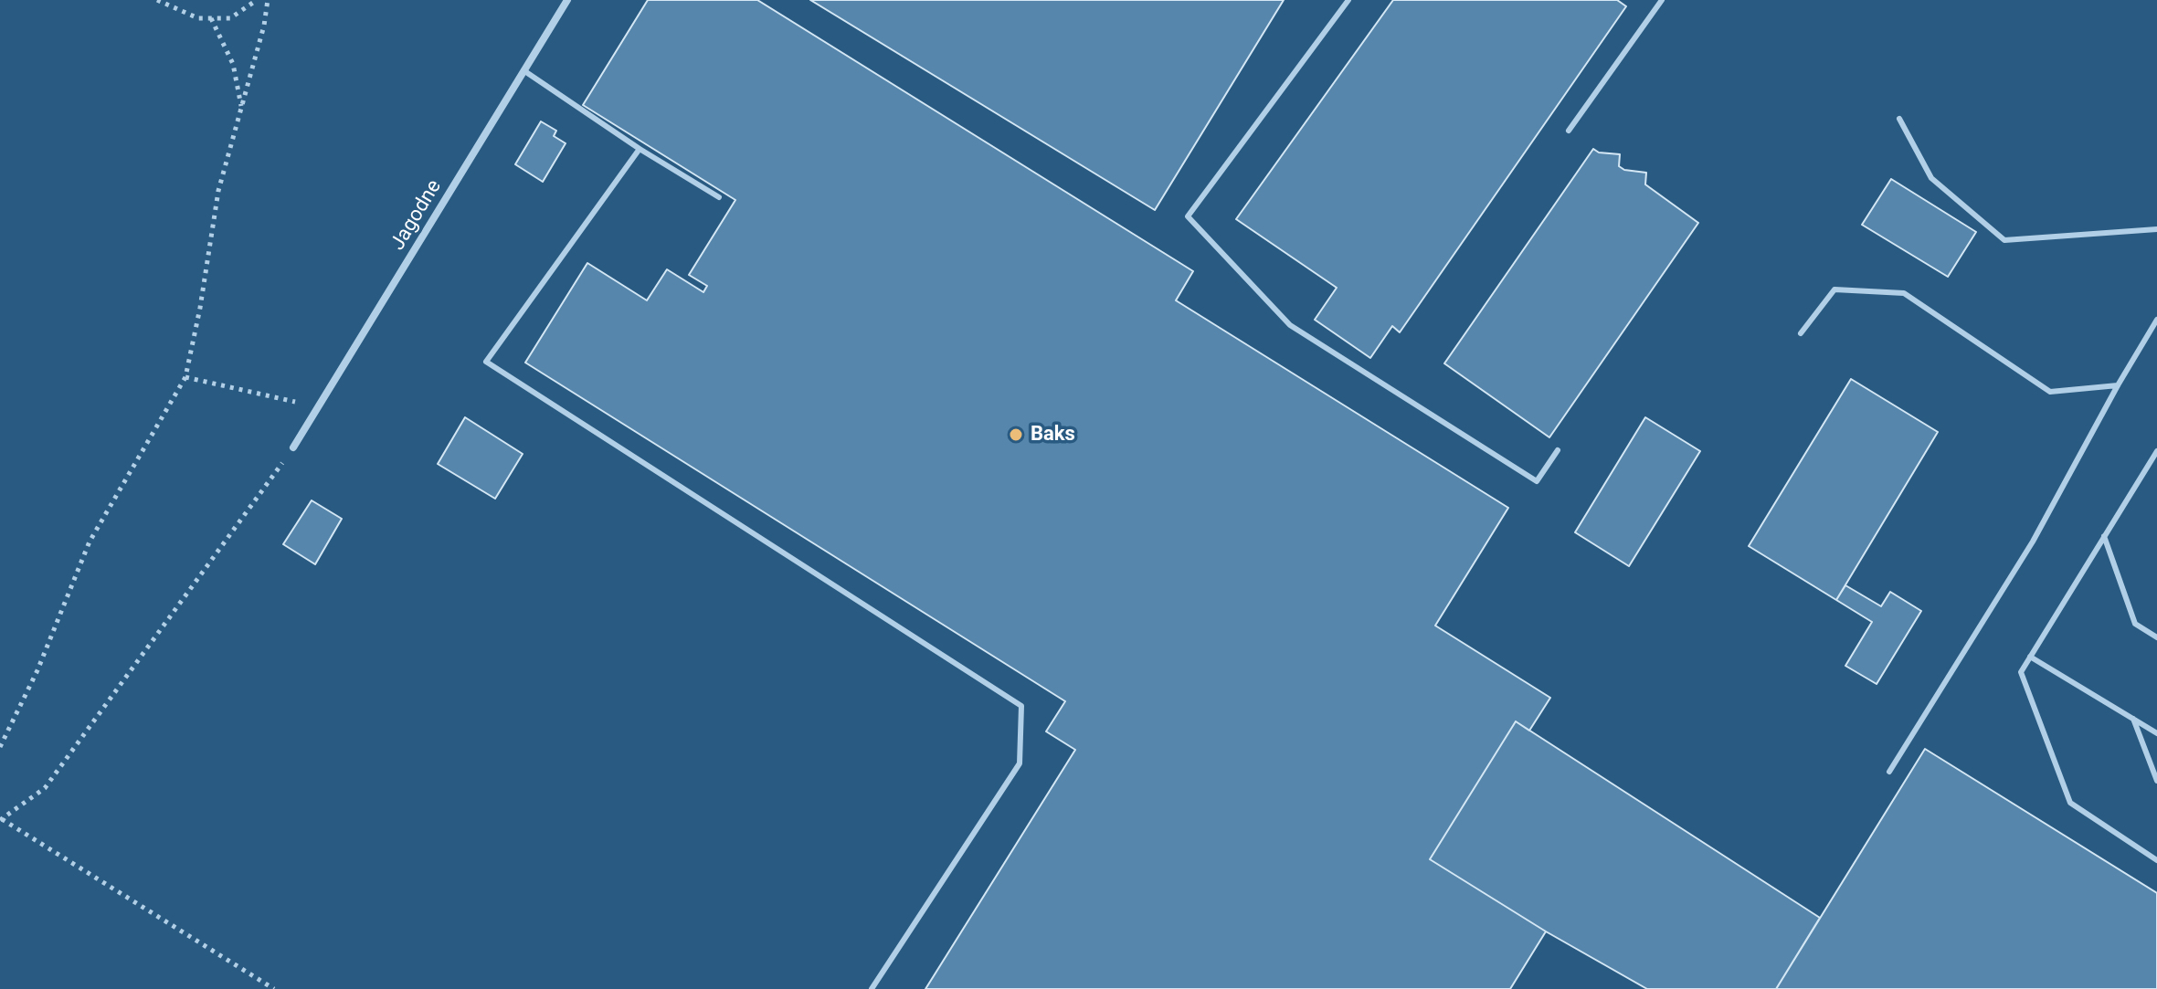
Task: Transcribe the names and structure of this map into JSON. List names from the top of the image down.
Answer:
{
  "streets": {
    "street": ["Jagodne"]
  },
  "places": ["Baks"]
}
